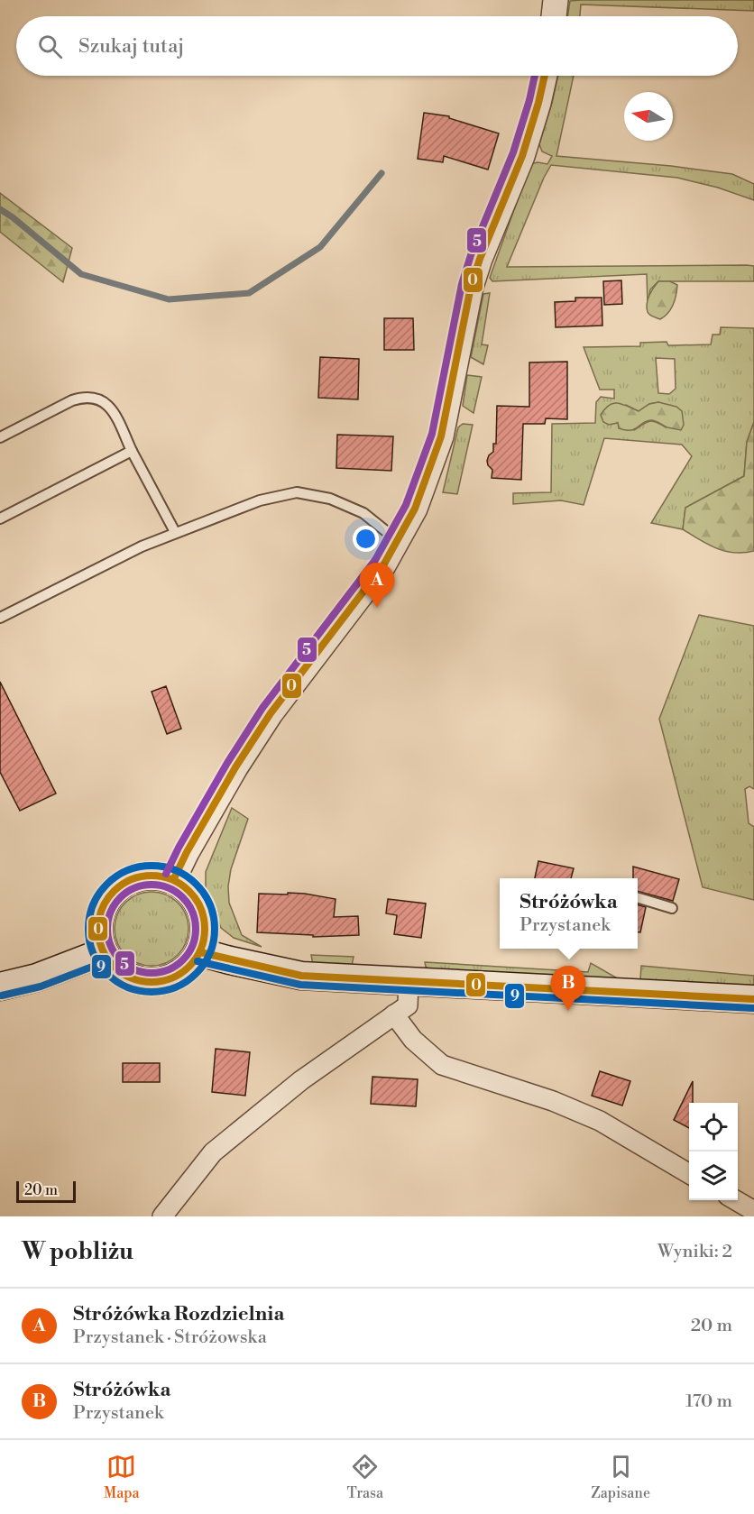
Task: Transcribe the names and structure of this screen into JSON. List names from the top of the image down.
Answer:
{
  "lines": ["transit line 0", "transit line 5", "transit line 9"],
  "scale_bar": "20 m",
  "north": "left",
  "page": {
    "search": "Szukaj tutaj",
    "pins": ["A", "B"],
    "popup": ["Stróżówka", "Przystanek"],
    "scale": "20 m",
    "heading": ["W pobliżu", "Wyniki: 2"],
    "list": [
      {
        "mark": "A",
        "name": "Stróżówka Rozdzielnia",
        "note": "Przystanek · Stróżowska",
        "value": "20 m"
      },
      {
        "mark": "B",
        "name": "Stróżówka",
        "note": "Przystanek",
        "value": "170 m"
      }
    ],
    "nav": ["Mapa", "Trasa", "Zapisane"]
  }
}
